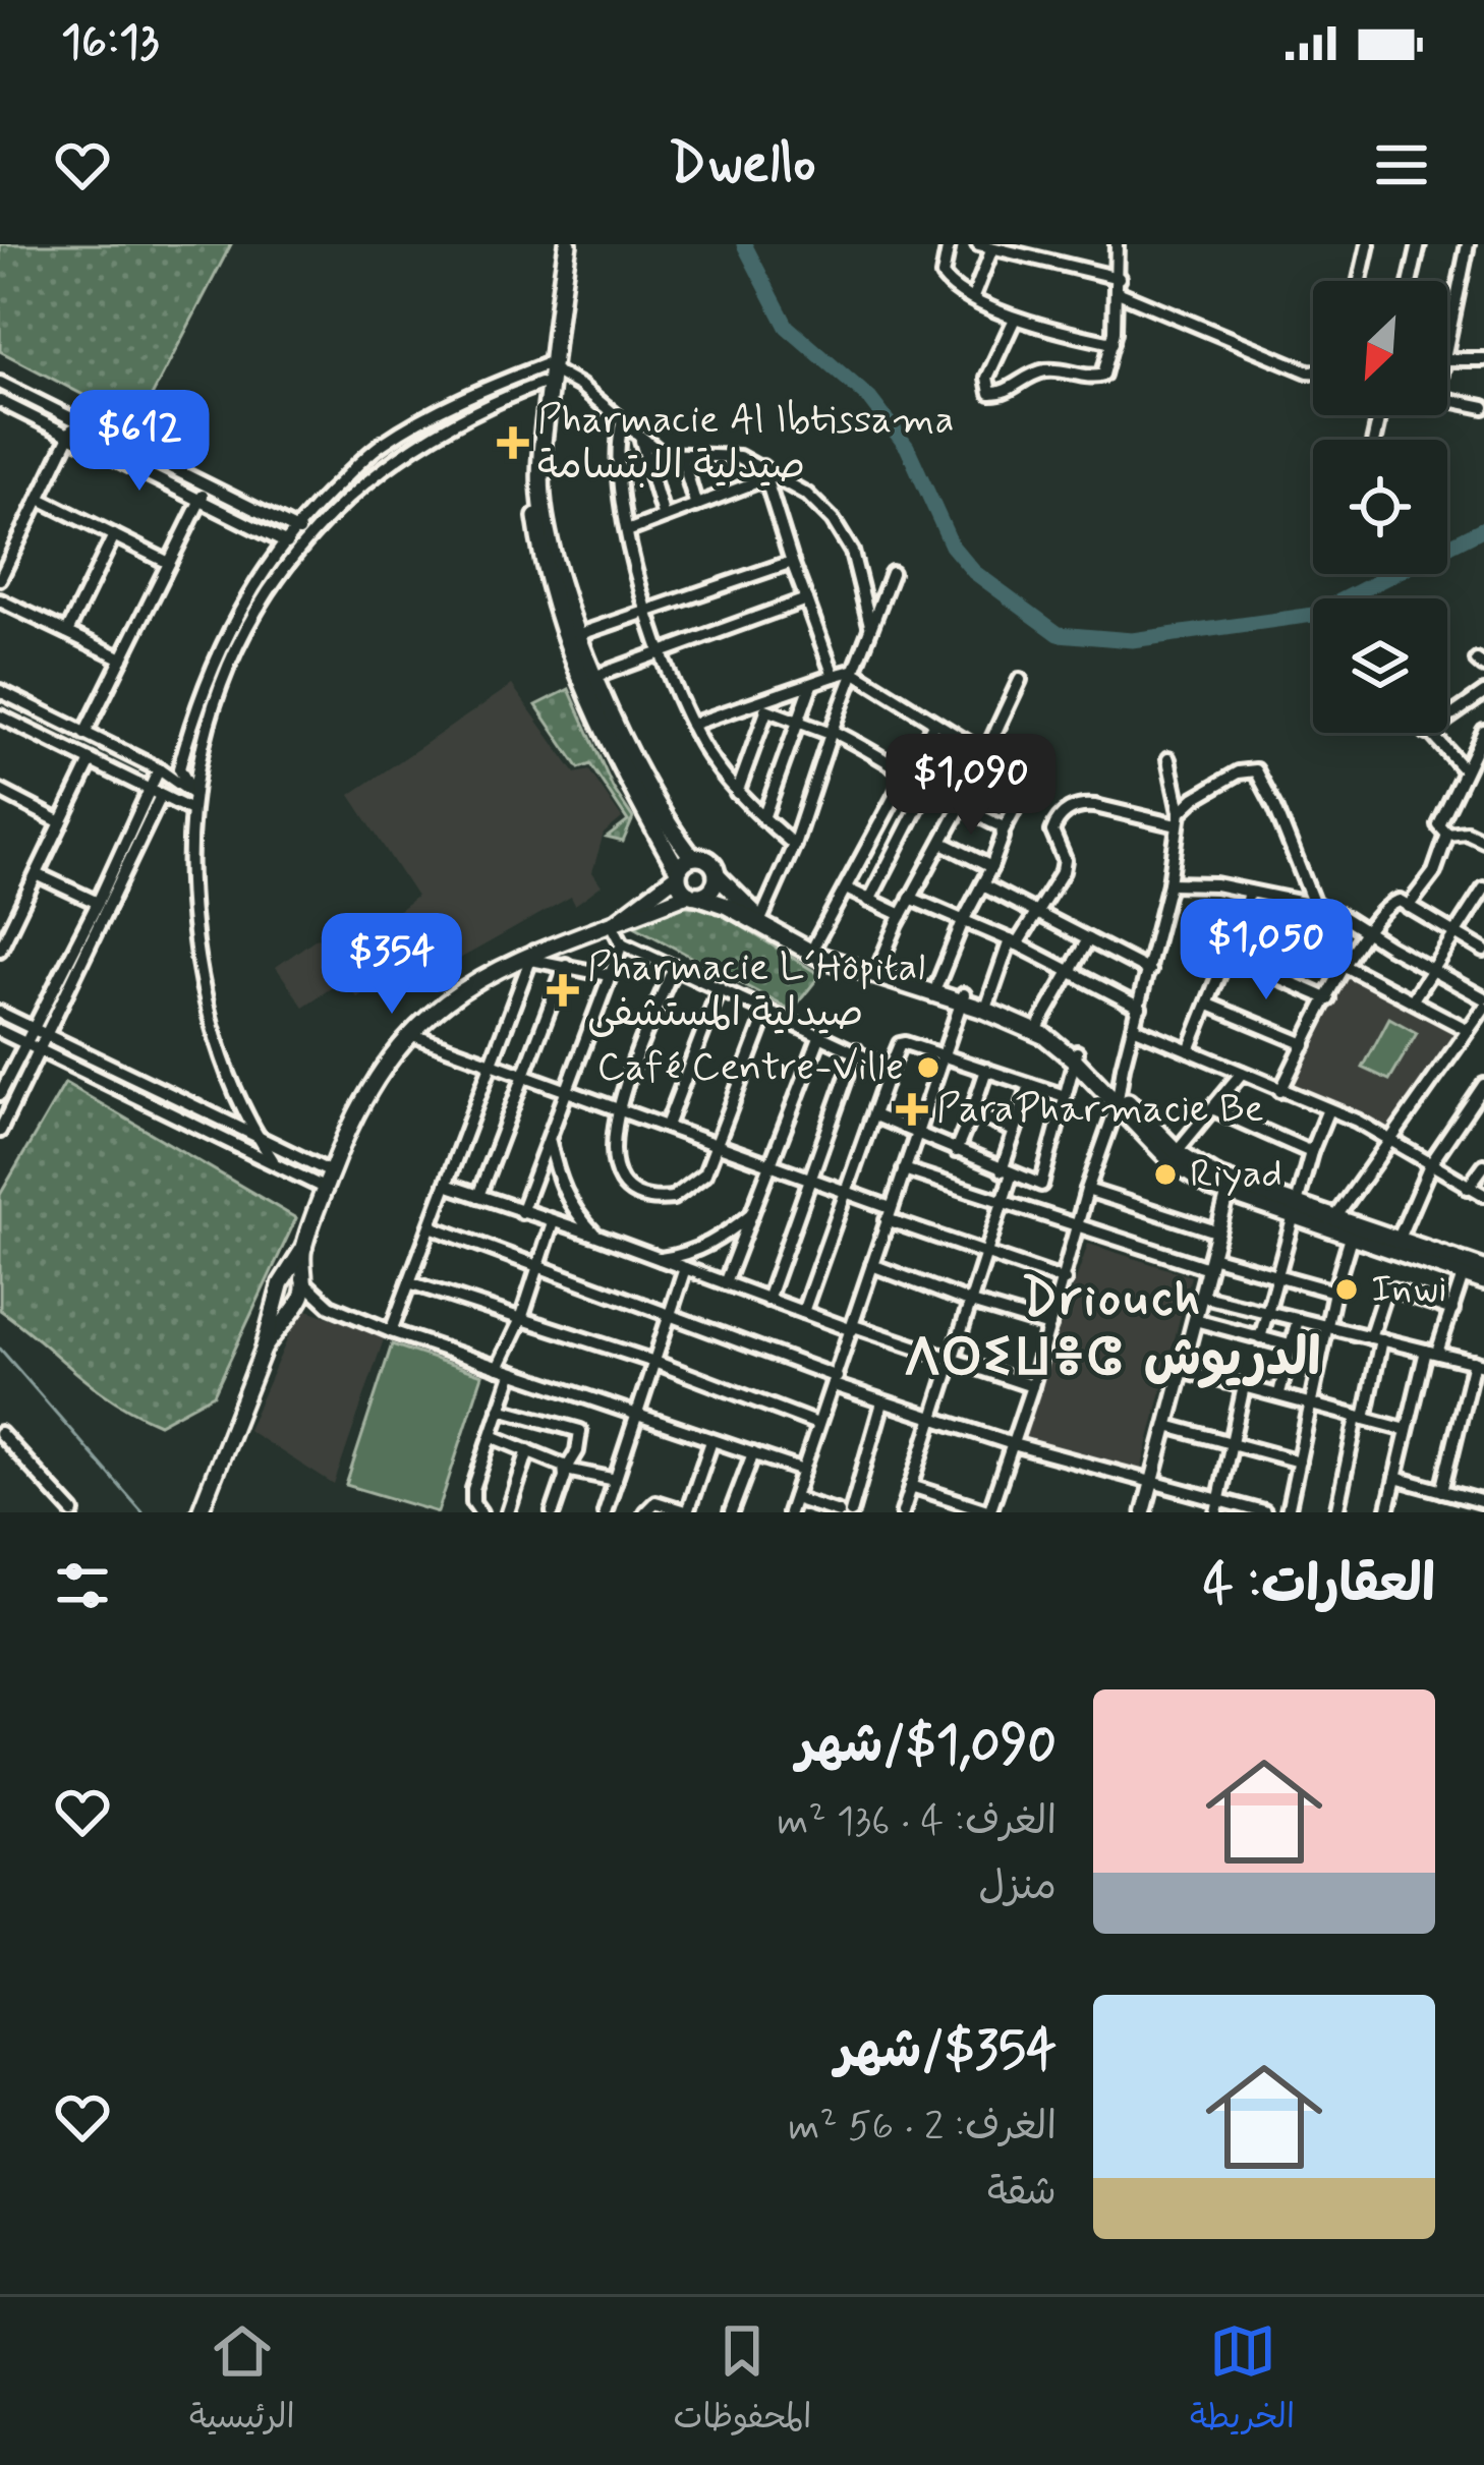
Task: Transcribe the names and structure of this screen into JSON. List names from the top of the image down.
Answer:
{
  "districts": ["Driouch ⴷⵔⵉⵡⴻⵛ الدريوش"],
  "places": {
    "health": ["Pharmacie Al Ibtissama صيدلية الابتسامة", "Pharmacie L´Hôpital صيدلية المستشفى", "ParaPharmacie Be"],
    "other": ["Café Centre-Ville", "Riyad", "Inwi"]
  },
  "north": "bottom left",
  "page": {
    "status": "16:13",
    "header": "Dwello",
    "price": [
      "$612",
      "$1,090",
      "$1,050",
      "$354"
    ],
    "heading": "العقارات: 4",
    "list": [
      {
        "name": "$1,090/شهر",
        "note": "الغرف: 4 · 136 m² · منزل"
      },
      {
        "name": "$354/شهر",
        "note": "الغرف: 2 · 56 m² · شقة"
      }
    ],
    "tabs": ["الخريطة", "المحفوظات", "الرئيسية"]
  }
}
